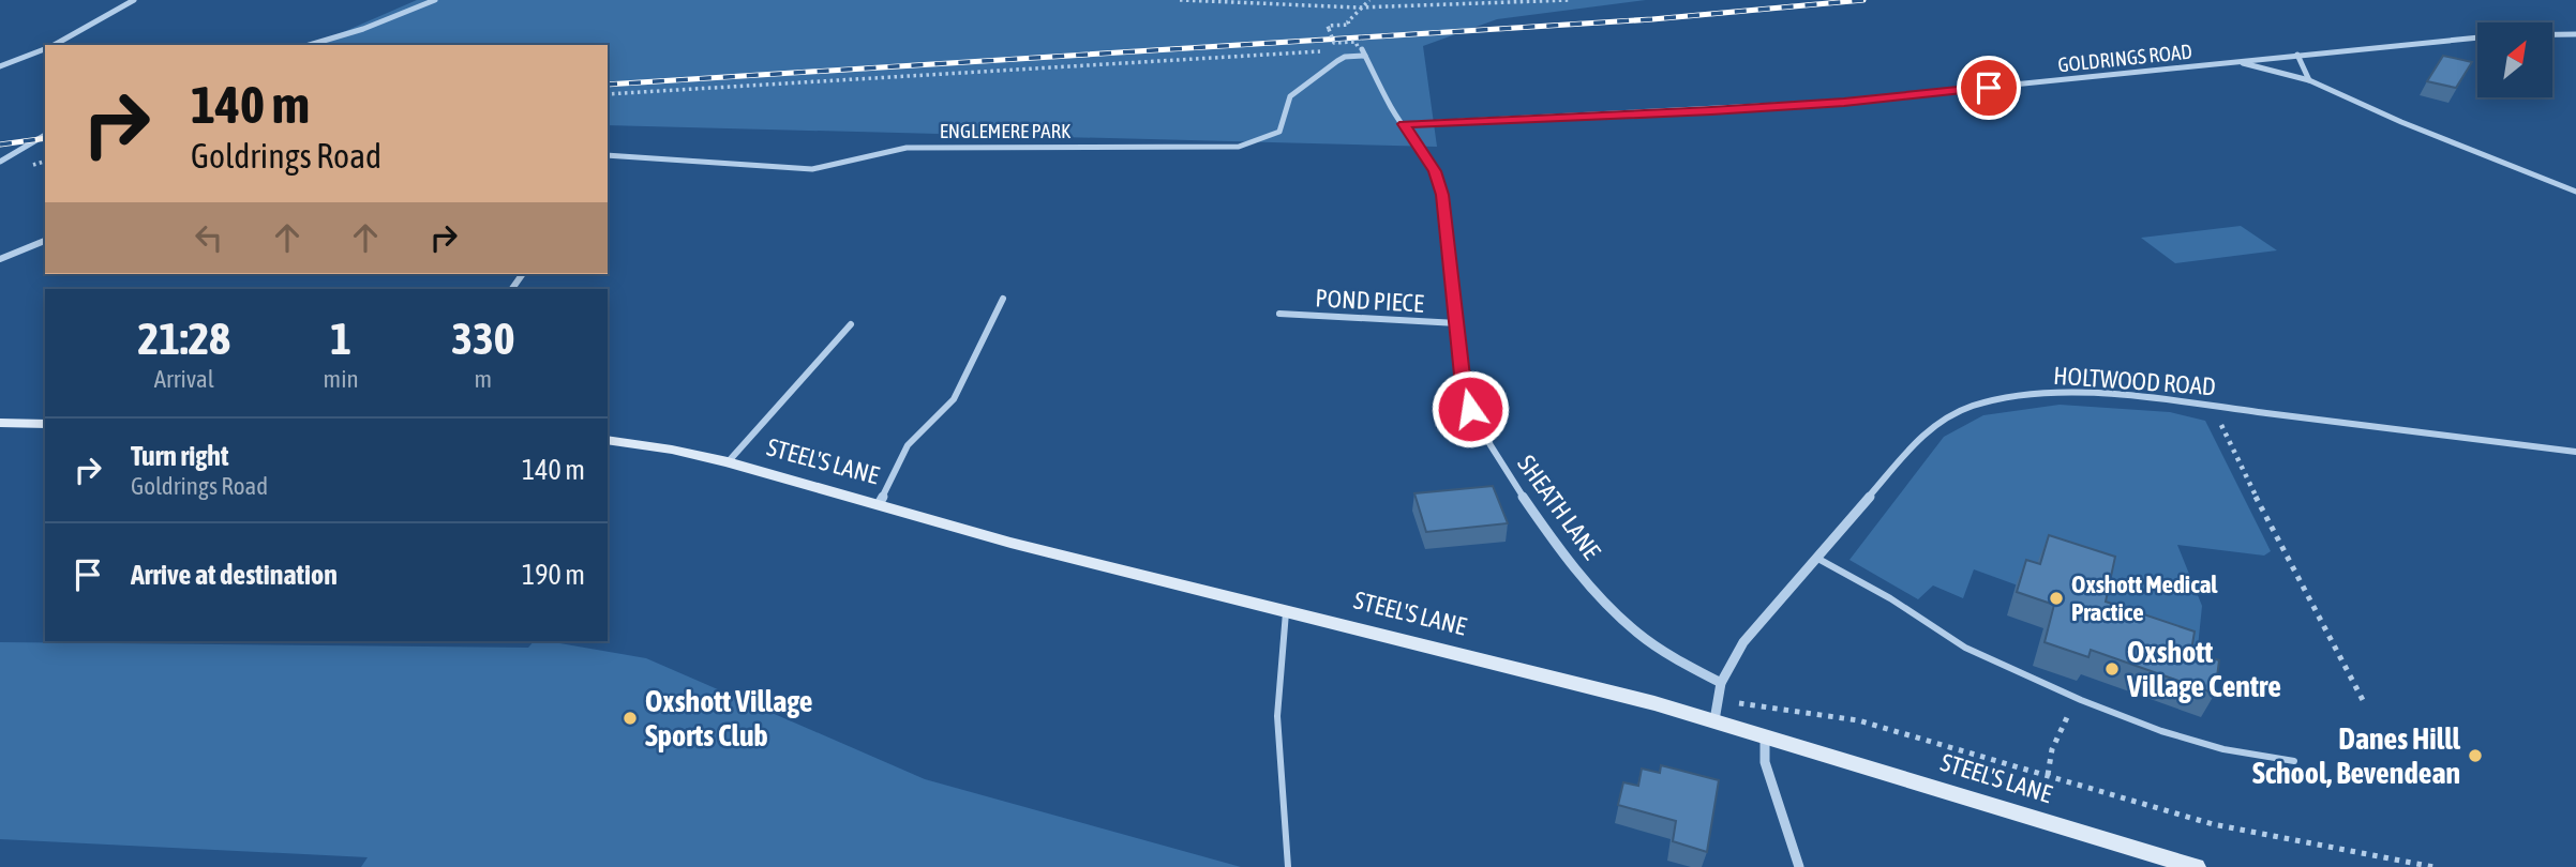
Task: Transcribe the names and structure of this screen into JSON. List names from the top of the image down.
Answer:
{
  "streets": {
    "street": [
      "GOLDRINGS ROAD",
      "ENGLEMERE PARK",
      "POND PIECE",
      "HOLTWOOD ROAD",
      "STEEL'S LANE",
      "SHEATH LANE"
    ]
  },
  "crossings": [
    ["GOLDRINGS ROAD", "SHEATH LANE"],
    ["ENGLEMERE PARK", "SHEATH LANE"],
    ["POND PIECE", "SHEATH LANE"],
    ["HOLTWOOD ROAD", "STEEL'S LANE"],
    ["HOLTWOOD ROAD", "SHEATH LANE"]
  ],
  "places": [
    "Oxshott Medical Practice",
    "Oxshott Village Centre",
    "Oxshott Village Sports Club",
    "Danes Hilll School, Bevendean"
  ],
  "north": "top right",
  "page": {
    "turn": ["140 m", "Goldrings Road"],
    "eta": [
      "21:28",
      "Arrival",
      "1",
      "min",
      "330",
      "m"
    ],
    "list": [
      {
        "name": "Turn right",
        "note": "Goldrings Road",
        "value": "140 m"
      },
      {
        "name": "Arrive at destination",
        "value": "190 m"
      }
    ]
  }
}
